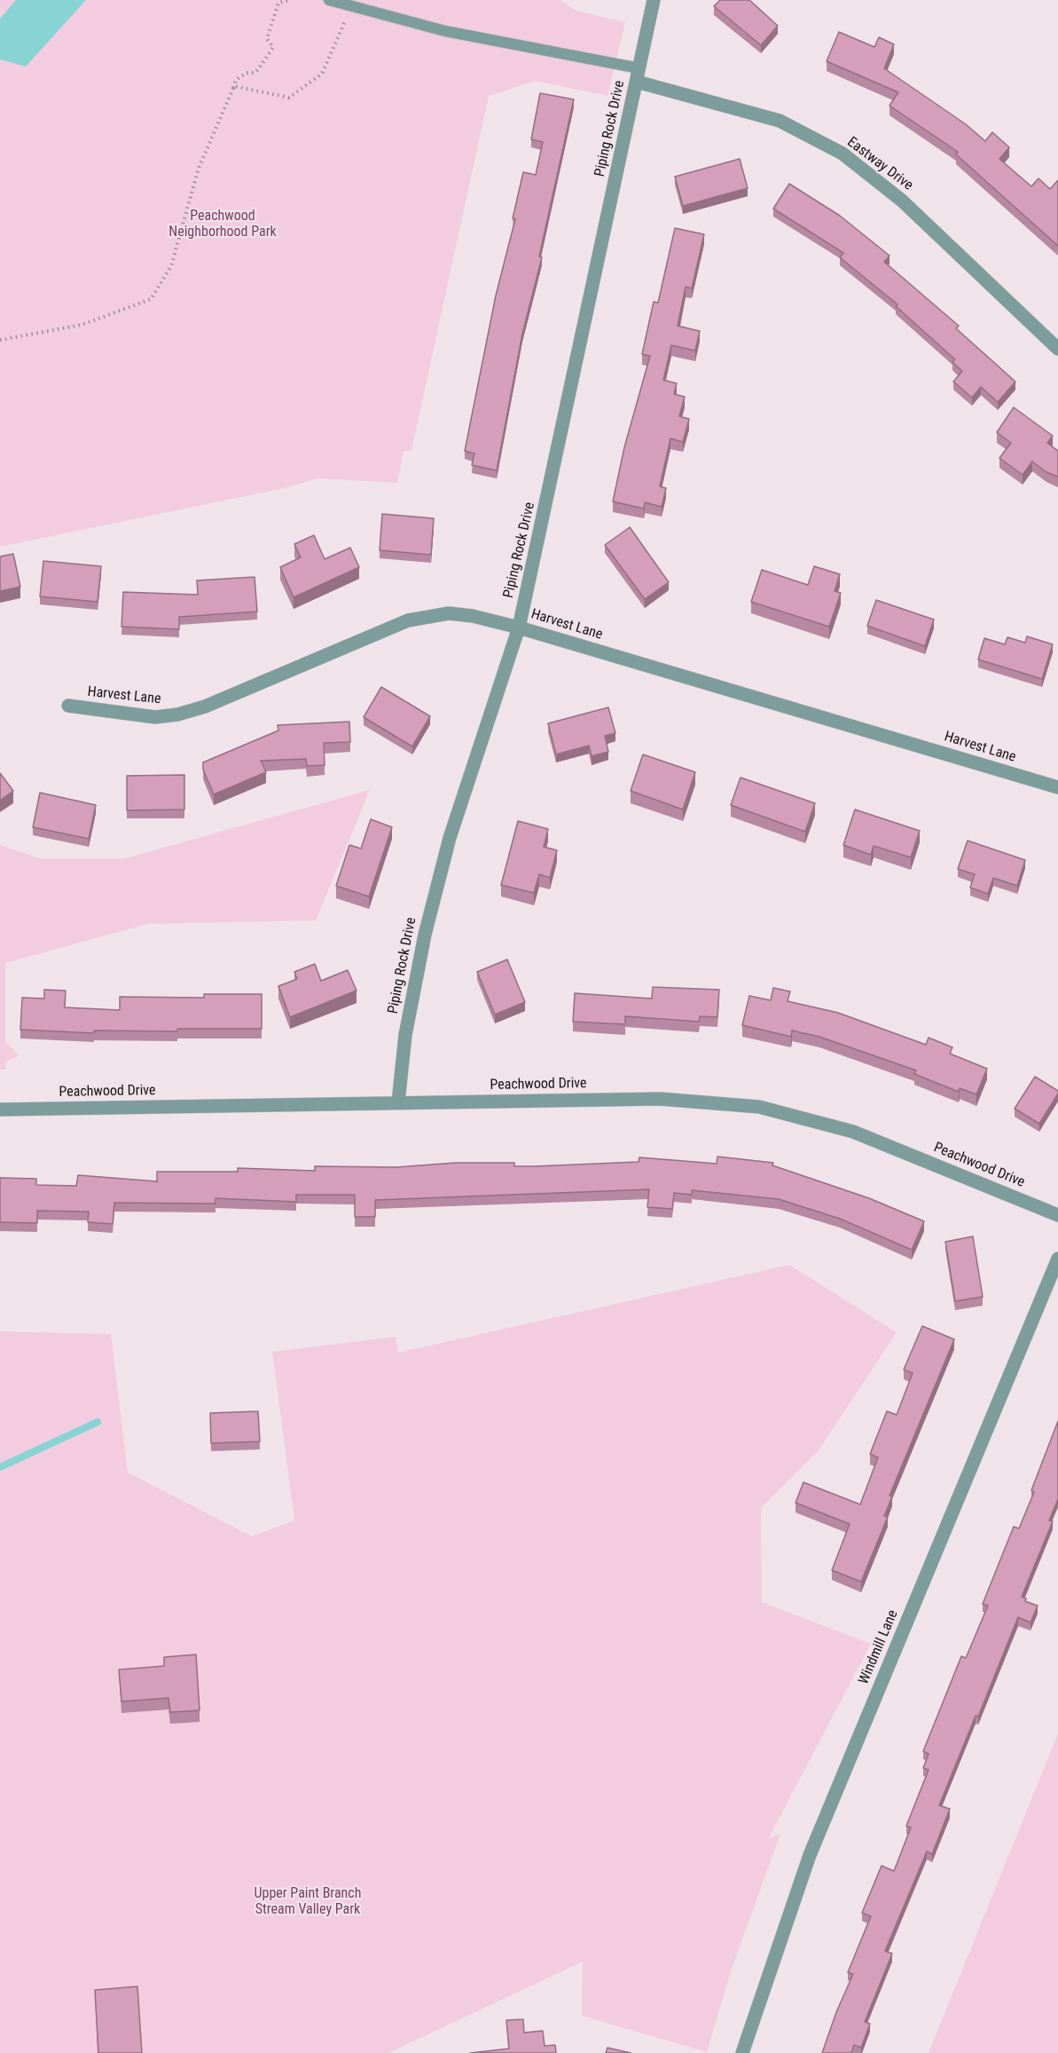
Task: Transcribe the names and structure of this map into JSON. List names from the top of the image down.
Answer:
{
  "streets": {
    "street": [
      "Piping Rock Drive",
      "Eastway Drive",
      "Harvest Lane",
      "Peachwood Drive",
      "Windmill Lane"
    ]
  },
  "crossings": [
    ["Piping Rock Drive", "Eastway Drive"],
    ["Piping Rock Drive", "Harvest Lane"],
    ["Piping Rock Drive", "Peachwood Drive"]
  ],
  "parks": ["Peachwood Neighborhood Park", "Upper Paint Branch Stream Valley Park"]
}
